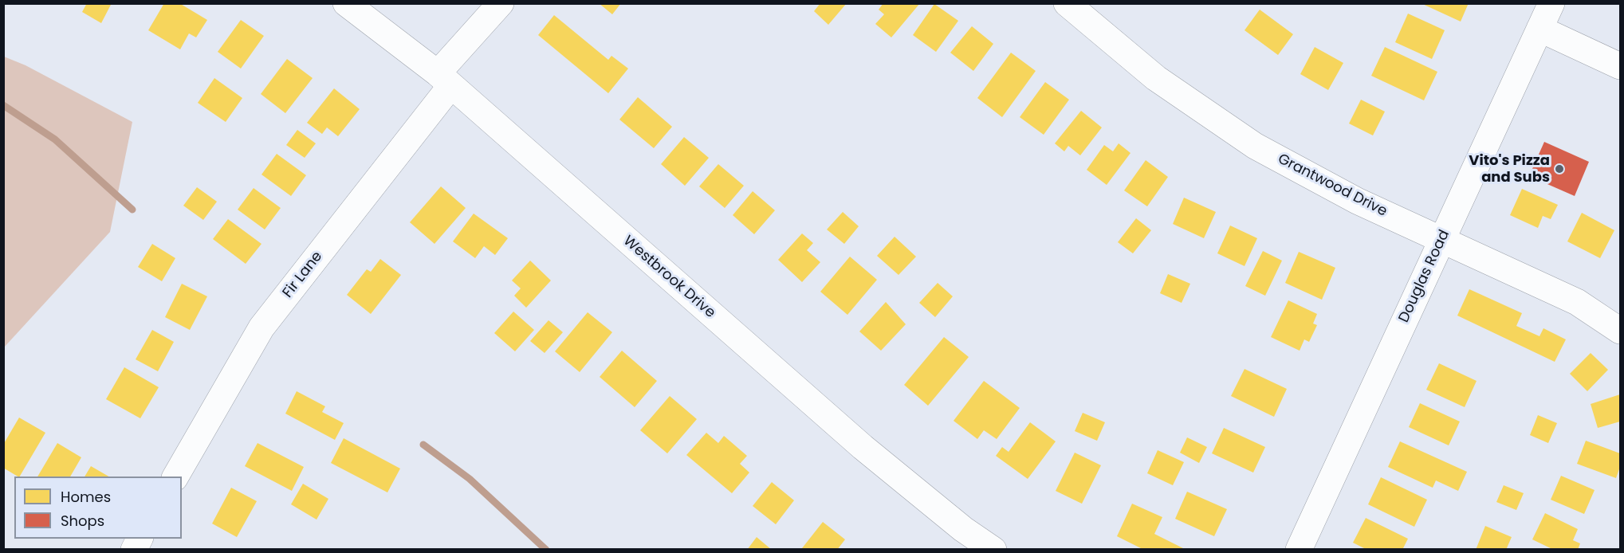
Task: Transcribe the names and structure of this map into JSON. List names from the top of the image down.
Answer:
{
  "streets": {
    "street": [
      "Grantwood Drive",
      "Fir Lane",
      "Douglas Road",
      "Westbrook Drive"
    ]
  },
  "crossings": [
    ["Grantwood Drive", "Douglas Road"],
    ["Fir Lane", "Westbrook Drive"]
  ],
  "places": ["Vito's Pizza and Subs"],
  "legend": ["Homes", "Shops"]
}
